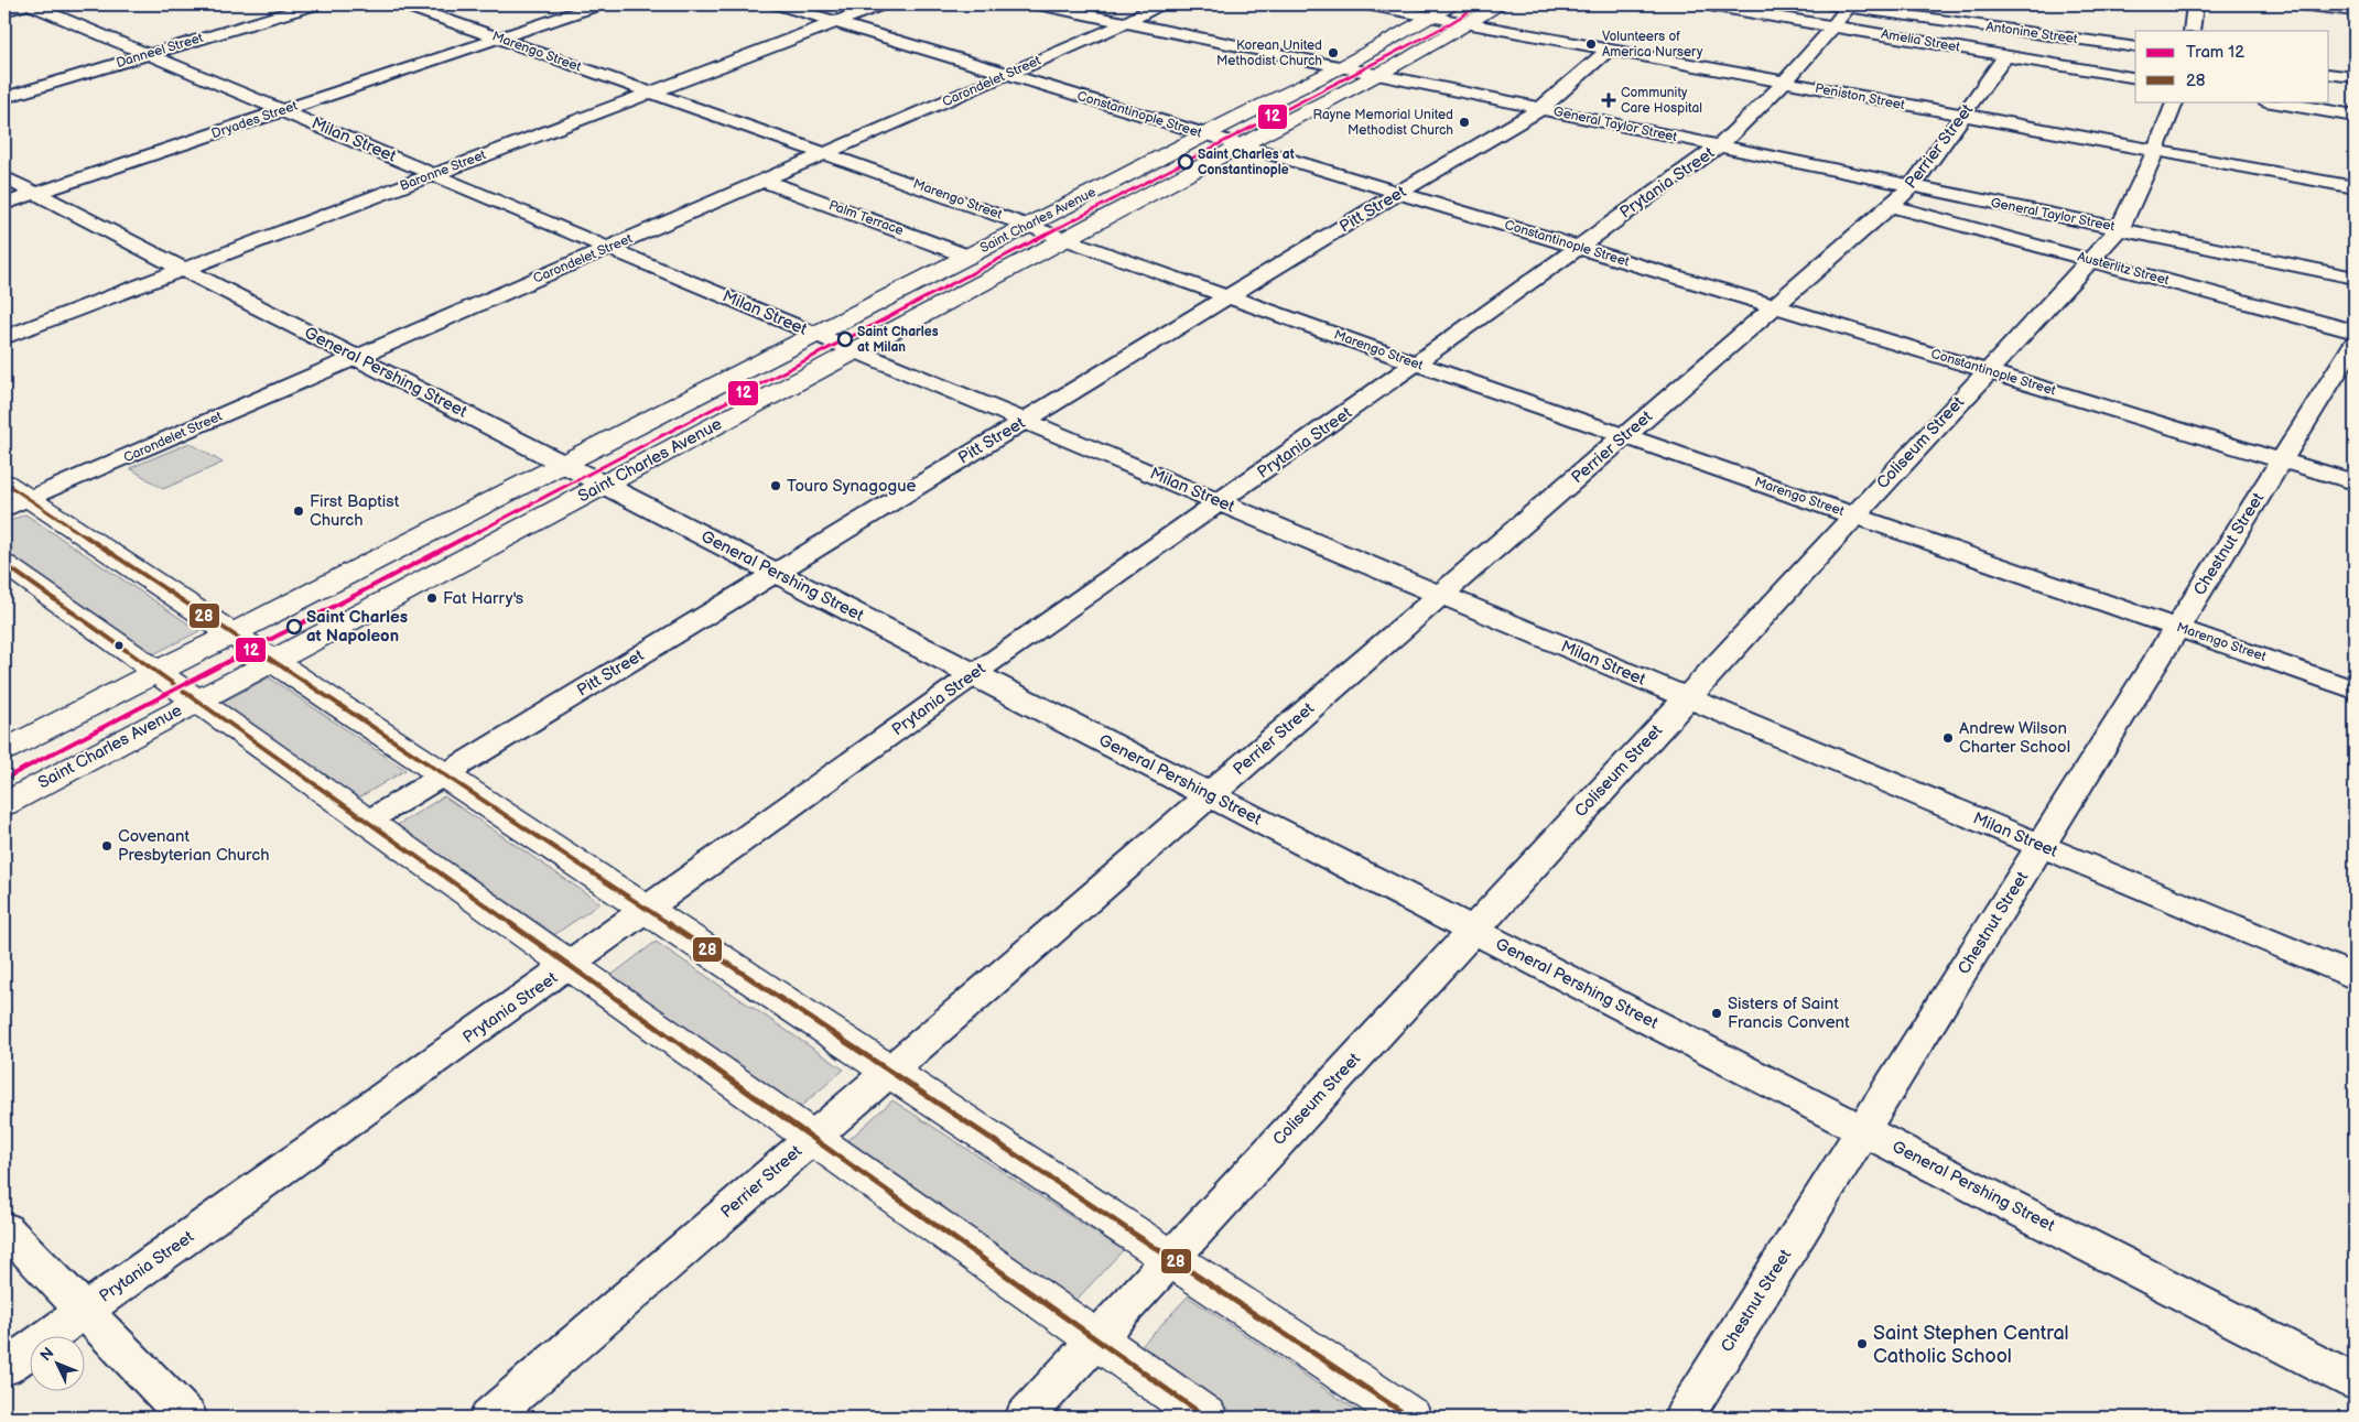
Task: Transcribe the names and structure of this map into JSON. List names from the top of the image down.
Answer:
{
  "streets": {
    "main road": ["Saint Charles Avenue"],
    "street": [
      "Antonine Street",
      "Amelia Street",
      "Danneel Street",
      "Marengo Street",
      "Carondelet Street",
      "Peniston Street",
      "Constantinople Street",
      "Dryades Street",
      "General Taylor Street",
      "Milan Street",
      "Perrier Street",
      "Baronne Street",
      "Prytania Street",
      "Pitt Street",
      "Palm Terrace",
      "Austerlitz Street",
      "General Pershing Street",
      "Coliseum Street",
      "Chestnut Street"
    ]
  },
  "crossings": [
    ["Antonine Street", "Amelia Street"],
    ["Antonine Street", "Prytania Street"],
    ["Amelia Street", "Perrier Street"],
    ["Amelia Street", "Prytania Street"],
    ["Danneel Street", "Milan Street"],
    ["Marengo Street", "Carondelet Street"],
    ["Marengo Street", "Dryades Street"],
    ["Marengo Street", "Perrier Street"],
    ["Marengo Street", "Baronne Street"],
    ["Marengo Street", "Prytania Street"],
    ["Marengo Street", "Pitt Street"],
    ["Marengo Street", "Saint Charles Avenue"],
    ["Marengo Street", "Coliseum Street"],
    ["Marengo Street", "Chestnut Street"],
    ["Carondelet Street", "Constantinople Street"],
    ["Carondelet Street", "General Taylor Street"],
    ["Carondelet Street", "Milan Street"],
    ["Carondelet Street", "Palm Terrace"],
    ["Carondelet Street", "General Pershing Street"],
    ["Peniston Street", "Perrier Street"],
    ["Peniston Street", "Prytania Street"],
    ["Peniston Street", "Pitt Street"],
    ["Peniston Street", "Saint Charles Avenue"],
    ["Peniston Street", "Coliseum Street"],
    ["Constantinople Street", "Perrier Street"],
    ["Constantinople Street", "Baronne Street"],
    ["Constantinople Street", "Prytania Street"],
    ["Constantinople Street", "Pitt Street"],
    ["Constantinople Street", "Saint Charles Avenue"],
    ["Constantinople Street", "Coliseum Street"],
    ["Constantinople Street", "Chestnut Street"],
    ["Dryades Street", "Milan Street"],
    ["Dryades Street", "General Pershing Street"],
    ["General Taylor Street", "Perrier Street"],
    ["General Taylor Street", "Prytania Street"],
    ["General Taylor Street", "Pitt Street"],
    ["General Taylor Street", "Saint Charles Avenue"],
    ["General Taylor Street", "Coliseum Street"],
    ["Milan Street", "Perrier Street"],
    ["Milan Street", "Baronne Street"],
    ["Milan Street", "Prytania Street"],
    ["Milan Street", "Pitt Street"],
    ["Milan Street", "Saint Charles Avenue"],
    ["Milan Street", "Coliseum Street"],
    ["Milan Street", "Chestnut Street"],
    ["Perrier Street", "Austerlitz Street"],
    ["Perrier Street", "General Pershing Street"],
    ["Baronne Street", "General Pershing Street"],
    ["Prytania Street", "General Pershing Street"],
    ["Pitt Street", "General Pershing Street"],
    ["Palm Terrace", "Saint Charles Avenue"],
    ["Saint Charles Avenue", "General Pershing Street"],
    ["Austerlitz Street", "Coliseum Street"],
    ["General Pershing Street", "Coliseum Street"],
    ["General Pershing Street", "Chestnut Street"]
  ],
  "places": {
    "other": [
      "Volunteers of America Nursery",
      "Korean United Methodist Church",
      "Rayne Memorial United Methodist Church",
      "Saint Charles at Constantinople",
      "Saint Charles at Milan",
      "Touro Synagogue",
      "First Baptist Church",
      "Fat Harry's",
      "Saint Charles at Napoleon",
      "Andrew Wilson Charter School",
      "Covenant Presbyterian Church",
      "Sisters of Saint Francis Convent",
      "Saint Stephen Central Catholic School"
    ],
    "health": ["Community Care Hospital"]
  },
  "lines": ["tram line 12", "transit line 28"],
  "legend": ["Tram 12", "28"],
  "north": "top left"
}
